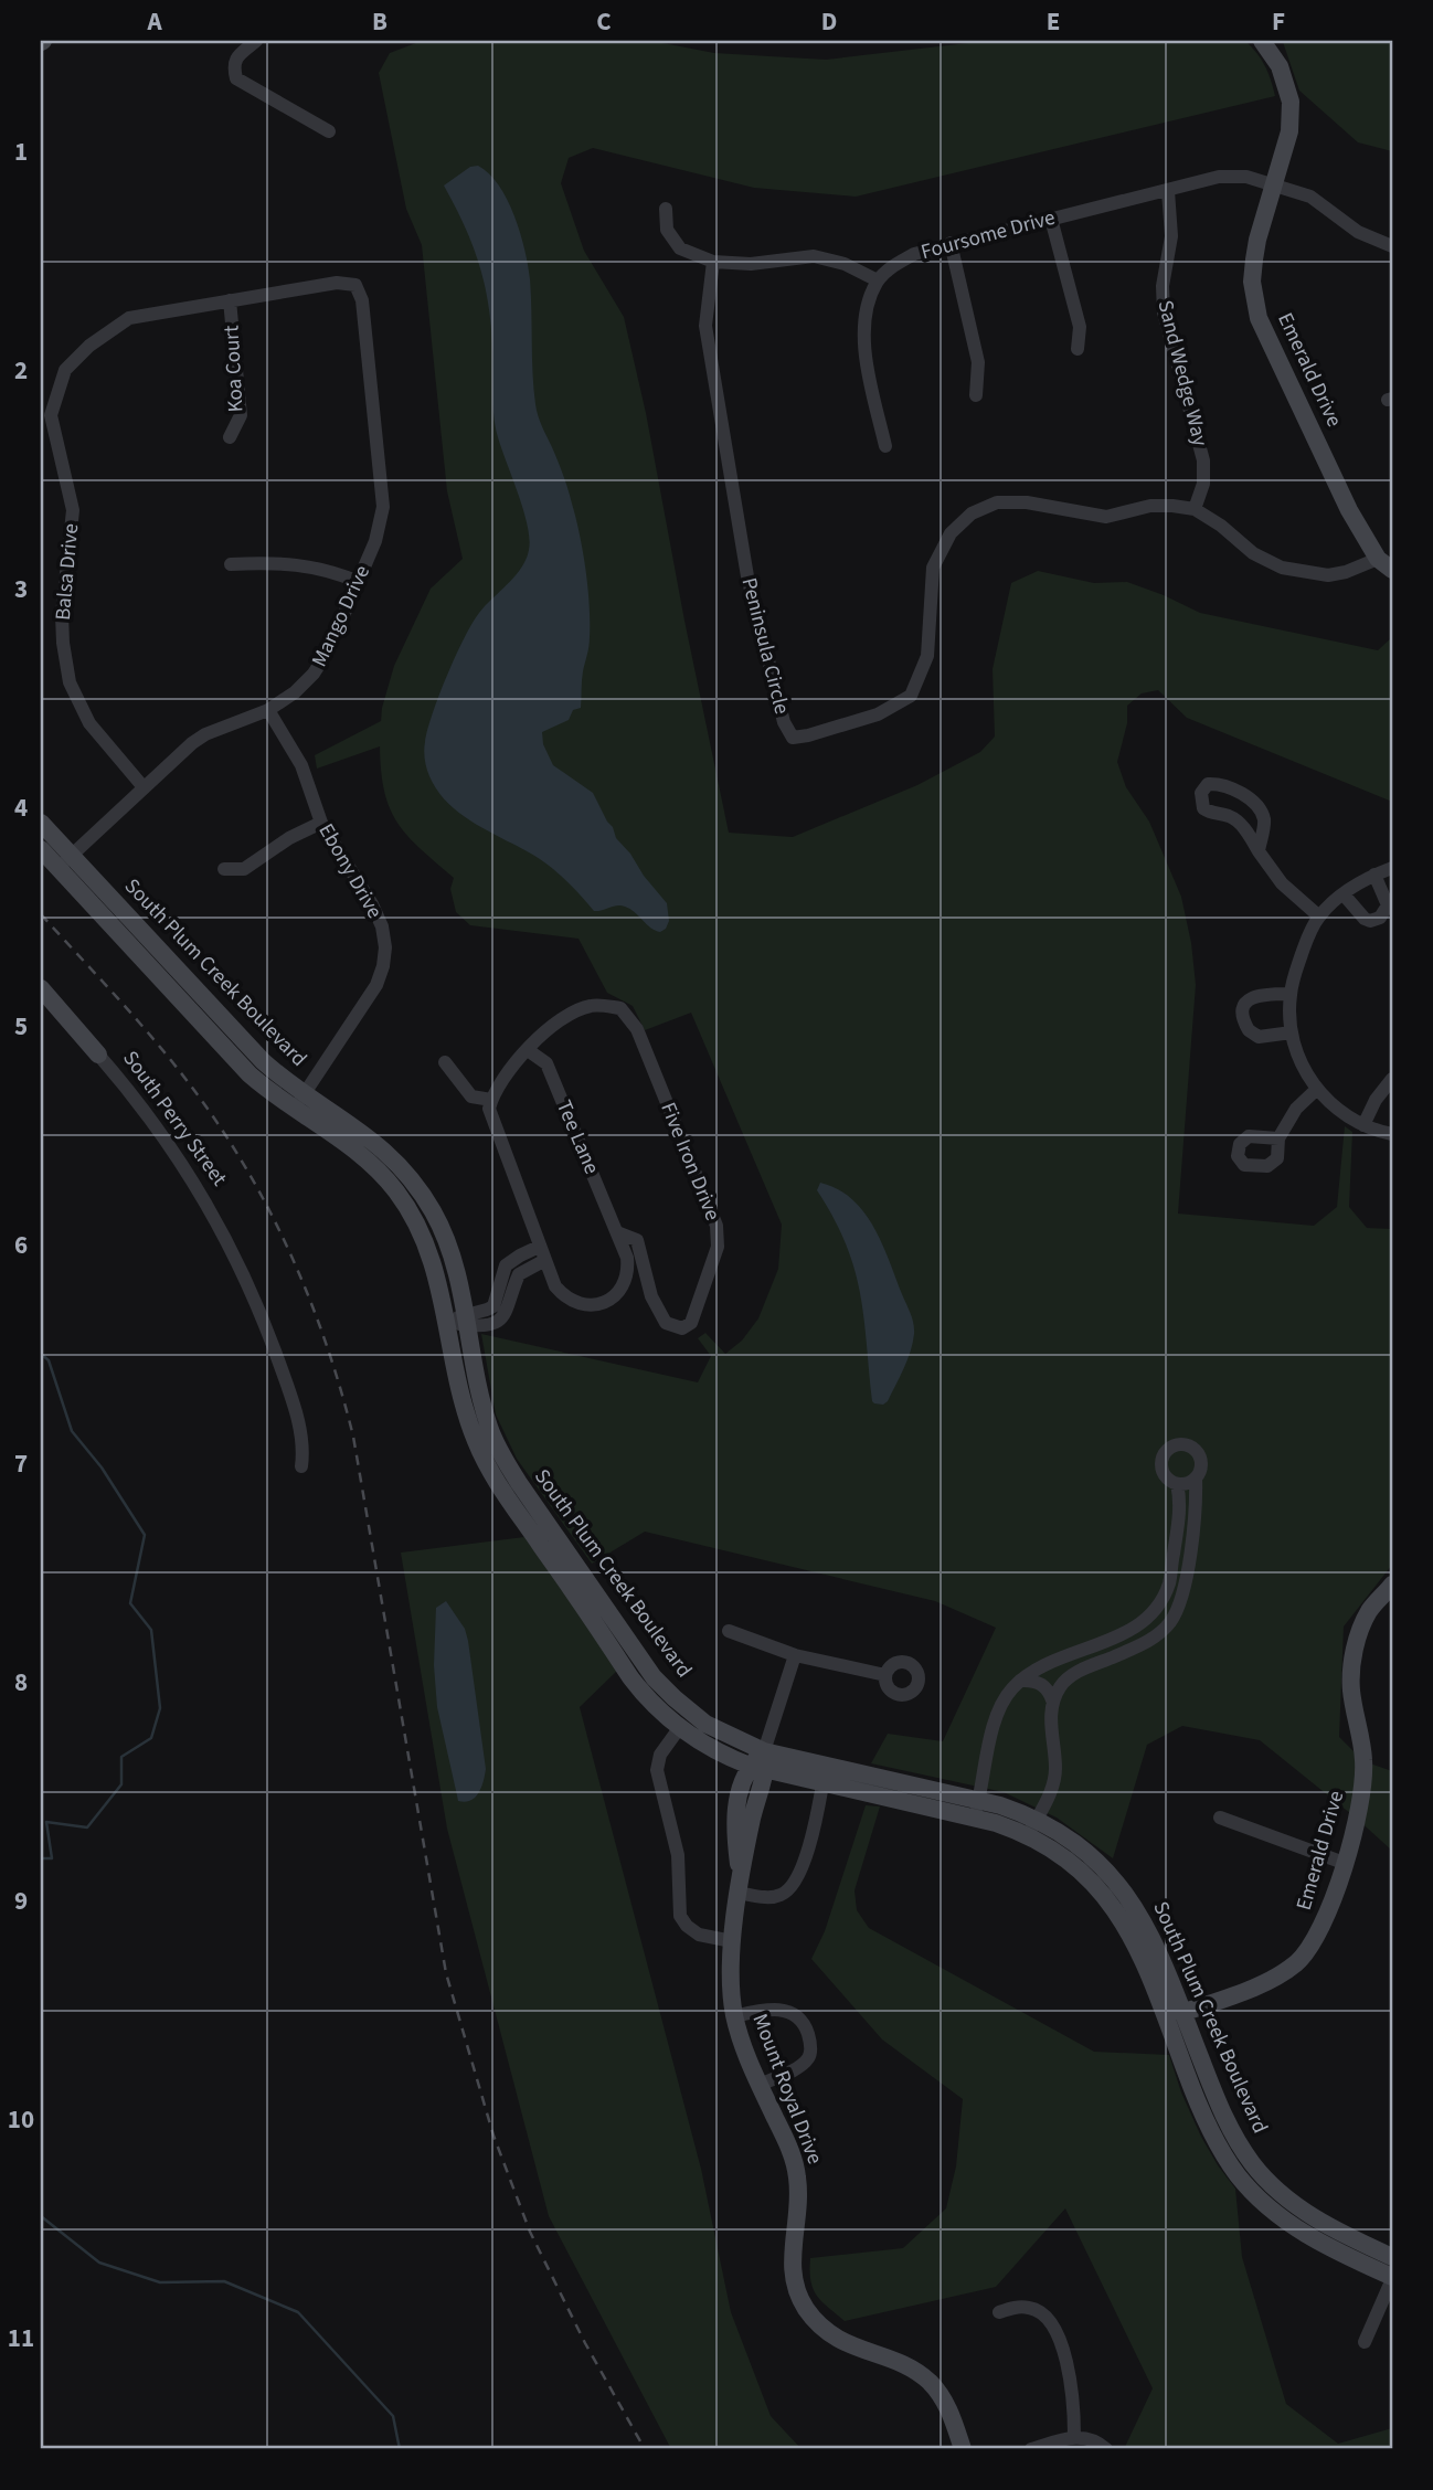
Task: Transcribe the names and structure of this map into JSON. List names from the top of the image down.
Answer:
{
  "streets": {
    "street": [
      "Foursome Drive",
      "Koa Court",
      "Emerald Drive",
      "Sand Wedge Way",
      "Balsa Drive",
      "Mango Drive",
      "Peninsula Circle",
      "Ebony Drive",
      "South Plum Creek Boulevard",
      "South Perry Street",
      "Tee Lane",
      "Five Iron Drive",
      "Mount Royal Drive"
    ]
  },
  "crossings": [
    ["Foursome Drive", "Emerald Drive"],
    ["Foursome Drive", "Sand Wedge Way"],
    ["Koa Court", "Balsa Drive"],
    ["Emerald Drive", "Peninsula Circle"],
    ["Emerald Drive", "South Plum Creek Boulevard"],
    ["Sand Wedge Way", "Peninsula Circle"],
    ["Balsa Drive", "Mango Drive"],
    ["Mango Drive", "Ebony Drive"],
    ["Mango Drive", "South Plum Creek Boulevard"],
    ["Ebony Drive", "South Plum Creek Boulevard"],
    ["South Plum Creek Boulevard", "Mount Royal Drive"],
    ["Tee Lane", "Five Iron Drive"]
  ],
  "grid": {
    "columns": [
      "A",
      "B",
      "C",
      "D",
      "E",
      "F"
    ],
    "rows": [
      "1",
      "2",
      "3",
      "4",
      "5",
      "6",
      "7",
      "8",
      "9",
      "10",
      "11"
    ]
  }
}
